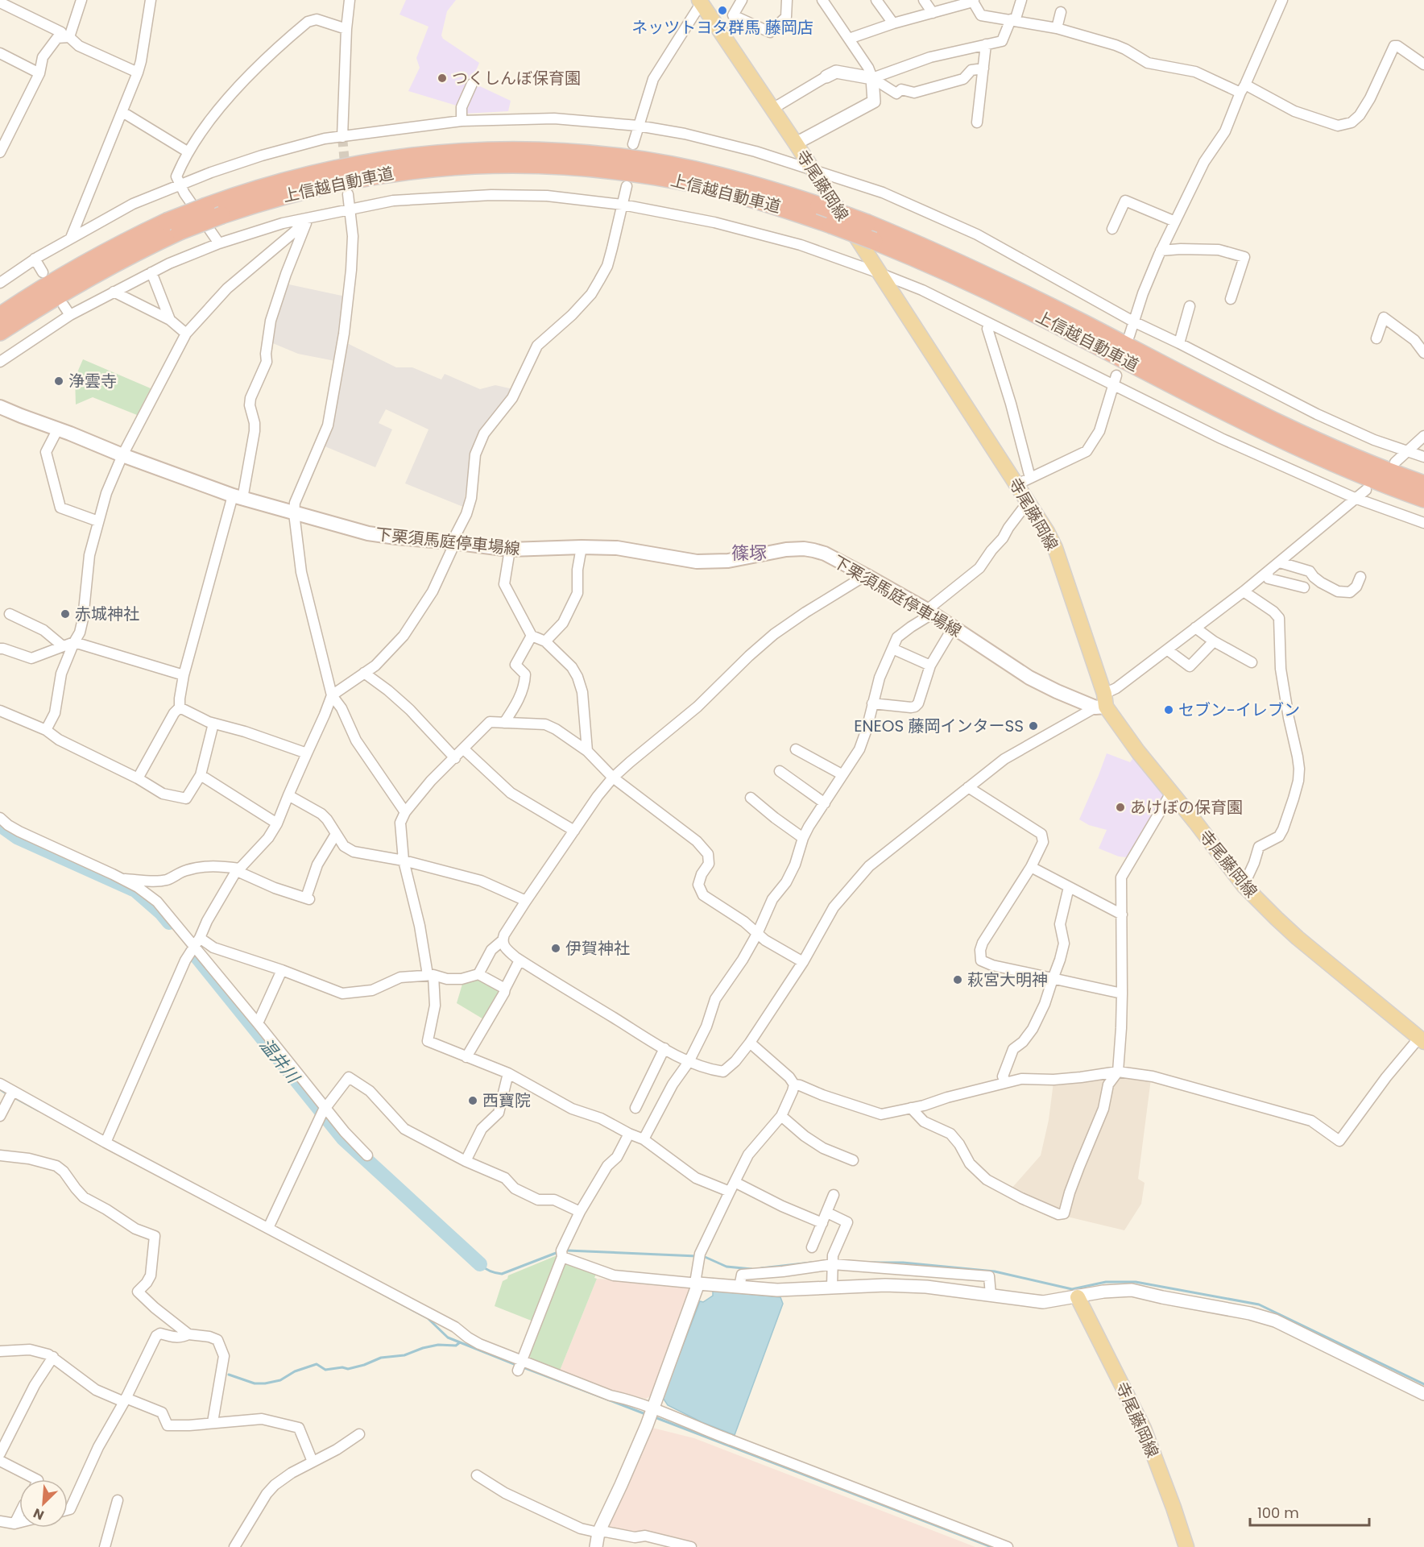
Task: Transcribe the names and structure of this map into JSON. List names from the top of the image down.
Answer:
{
  "streets": {
    "highway": ["上信越自動車道"],
    "main road": ["寺尾藤岡線", "下栗須馬庭停車場線"]
  },
  "crossings": [
    ["寺尾藤岡線", "下栗須馬庭停車場線"]
  ],
  "districts": ["篠塚"],
  "water": ["温井川"],
  "places": [
    "ネッツトヨタ群馬 藤岡店",
    "つくしんぼ保育園",
    "浄雲寺",
    "赤城神社",
    "セブン-イレブン",
    "ENEOS 藤岡インターSS",
    "あけぼの保育園",
    "伊賀神社",
    "萩宮大明神",
    "西寶院"
  ],
  "scale_bar": "100 m",
  "north": "bottom left"
}
